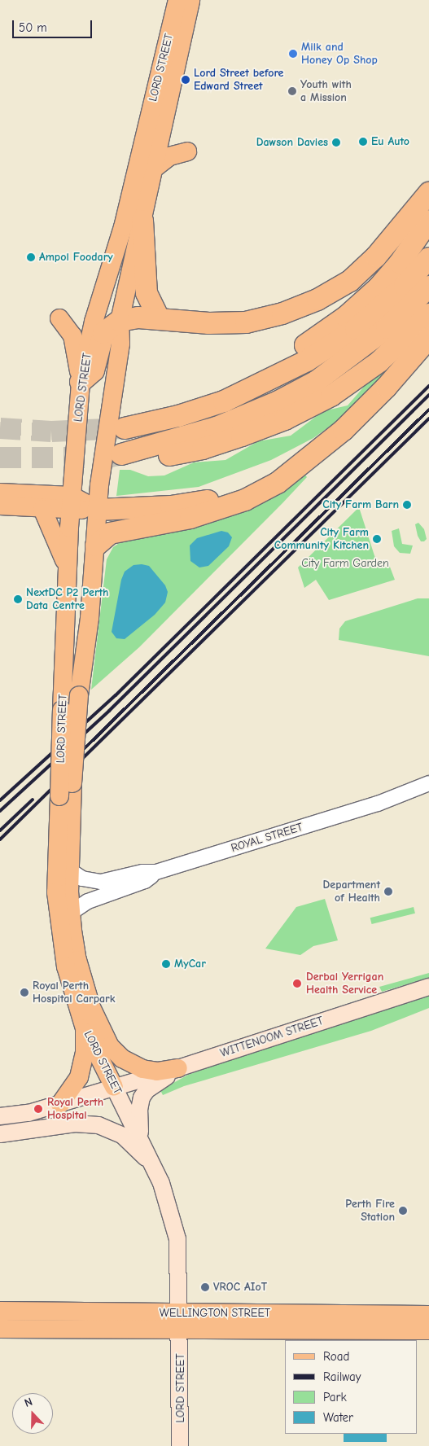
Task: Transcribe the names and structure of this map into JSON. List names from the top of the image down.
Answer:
{
  "streets": {
    "main road": ["LORD STREET", "WITTENOOM STREET", "WELLINGTON STREET"],
    "street": ["ROYAL STREET"]
  },
  "crossings": [
    ["LORD STREET", "ROYAL STREET"],
    ["LORD STREET", "WITTENOOM STREET"],
    ["LORD STREET", "WELLINGTON STREET"]
  ],
  "parks": ["City Farm Garden"],
  "places": [
    "Milk and Honey Op Shop",
    "Lord Street before Edward Street",
    "Youth with a Mission",
    "Eu Auto",
    "Dawson Davies",
    "Ampol Foodary",
    "City Farm Barn",
    "City Farm Community Kitchen",
    "NextDC P2 Perth Data Centre",
    "Department of Health",
    "MyCar",
    "Derbal Yerrigan Health Service",
    "Royal Perth Hospital Carpark",
    "Royal Perth Hospital",
    "Perth Fire Station",
    "VROC AIoT"
  ],
  "legend": [
    "Road",
    "Railway",
    "Park",
    "Water"
  ],
  "scale_bar": "50 m",
  "north": "top"
}
